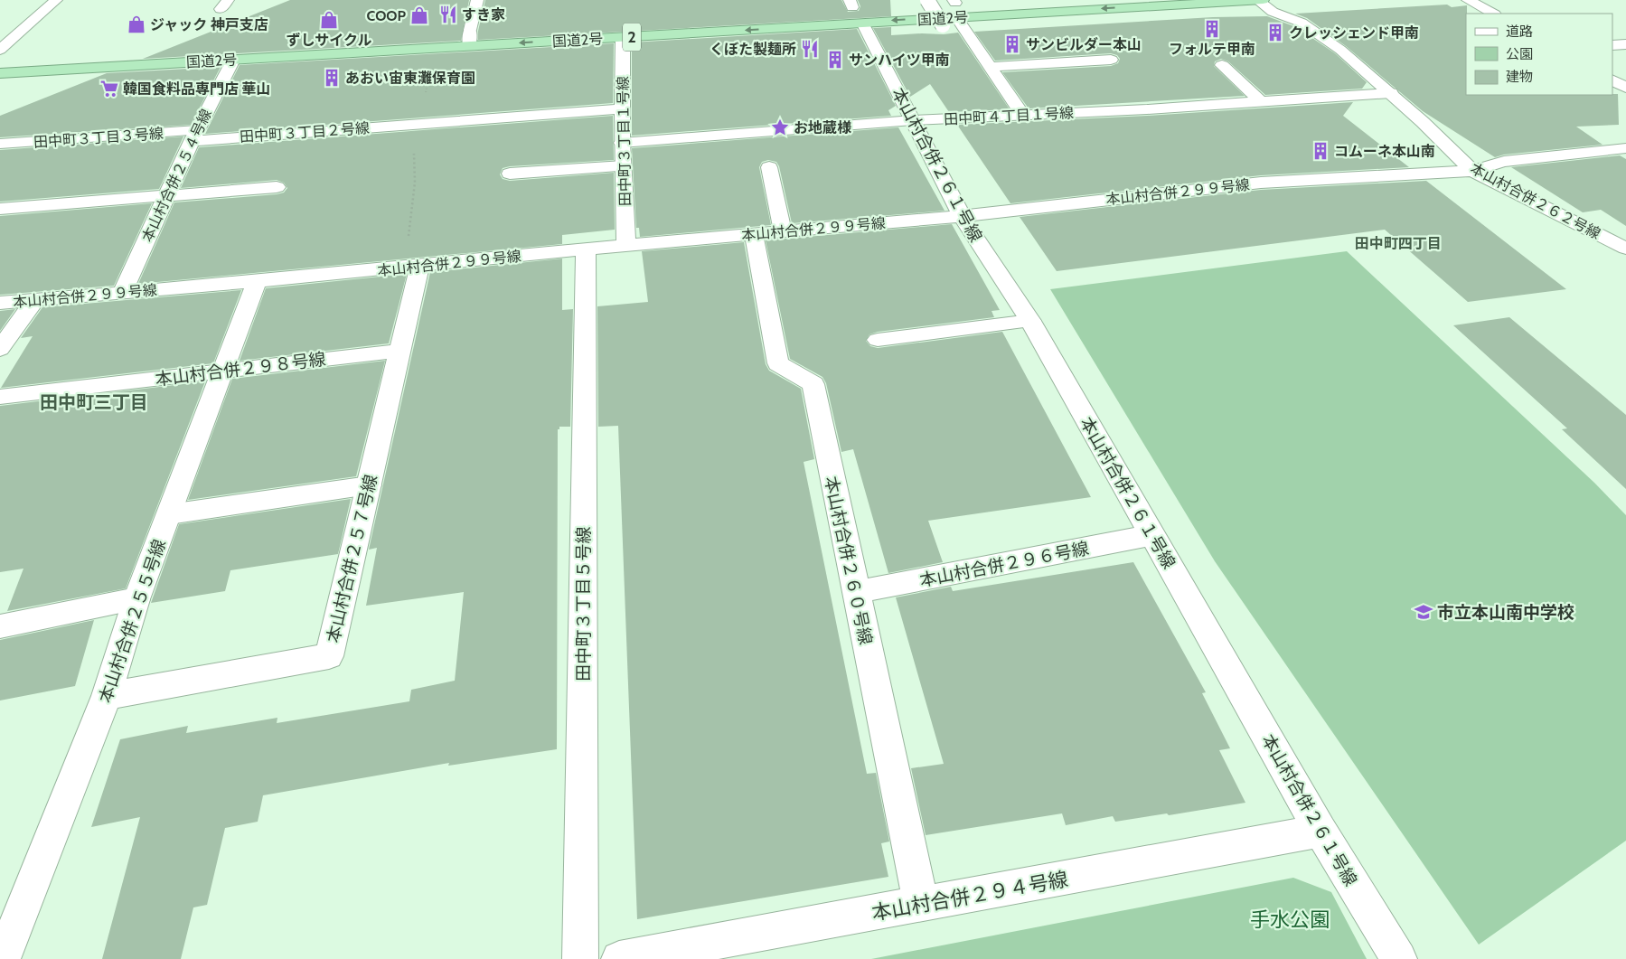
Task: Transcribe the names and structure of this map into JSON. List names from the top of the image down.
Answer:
{
  "streets": {
    "highway": ["国道2号", "2"],
    "street": [
      "田中町４丁目１号線",
      "田中町３丁目２号線",
      "田中町３丁目３号線",
      "田中町３丁目１号線",
      "本山村合併２６１号線",
      "本山村合併２５４号線",
      "本山村合併２９９号線",
      "本山村合併２６２号線",
      "本山村合併２９８号線",
      "本山村合併２５７号線",
      "本山村合併２６０号線",
      "本山村合併２９６号線",
      "田中町３丁目５号線",
      "本山村合併２５５号線",
      "本山村合併２９４号線"
    ]
  },
  "crossings": [
    ["国道2号", "田中町３丁目１号線"],
    ["国道2号", "本山村合併２６１号線"],
    ["国道2号", "本山村合併２５４号線"],
    ["国道2号", "本山村合併２６２号線"],
    ["田中町４丁目１号線", "田中町３丁目１号線"],
    ["田中町４丁目１号線", "本山村合併２６１号線"],
    ["田中町４丁目１号線", "本山村合併２６２号線"],
    ["田中町３丁目２号線", "田中町３丁目３号線"],
    ["田中町３丁目２号線", "田中町３丁目１号線"],
    ["田中町３丁目２号線", "本山村合併２５４号線"],
    ["田中町３丁目３号線", "本山村合併２５４号線"],
    ["田中町３丁目１号線", "本山村合併２９９号線"],
    ["本山村合併２６１号線", "本山村合併２９９号線"],
    ["本山村合併２６１号線", "本山村合併２９６号線"],
    ["本山村合併２６１号線", "本山村合併２９４号線"],
    ["本山村合併２５４号線", "本山村合併２９９号線"],
    ["本山村合併２９９号線", "本山村合併２６２号線"],
    ["本山村合併２９９号線", "本山村合併２５７号線"],
    ["本山村合併２９９号線", "本山村合併２６０号線"],
    ["本山村合併２９９号線", "田中町３丁目５号線"],
    ["本山村合併２９９号線", "本山村合併２５５号線"],
    ["本山村合併２９８号線", "本山村合併２５７号線"],
    ["本山村合併２９８号線", "本山村合併２５５号線"],
    ["本山村合併２５７号線", "本山村合併２５５号線"],
    ["本山村合併２６０号線", "本山村合併２９６号線"],
    ["本山村合併２６０号線", "本山村合併２９４号線"]
  ],
  "one_way": ["国道2号"],
  "districts": ["田中町四丁目", "田中町三丁目"],
  "parks": ["手水公園"],
  "places": {
    "restaurant": ["すき家", "くぼた製麺所"],
    "shop": ["COOP", "ずしサイクル", "ジャック 神戸支店"],
    "building": [
      "フォルテ甲南",
      "クレッシェンド甲南",
      "サンビルダー本山",
      "サンハイツ甲南",
      "あおい宙東灘保育園",
      "コムーネ本山南"
    ],
    "supermarket": ["韓国食料品専門店 華山"],
    "place": ["お地蔵様"],
    "school or university": ["市立本山南中学校"]
  },
  "legend": ["道路", "公園", "建物"]
}
